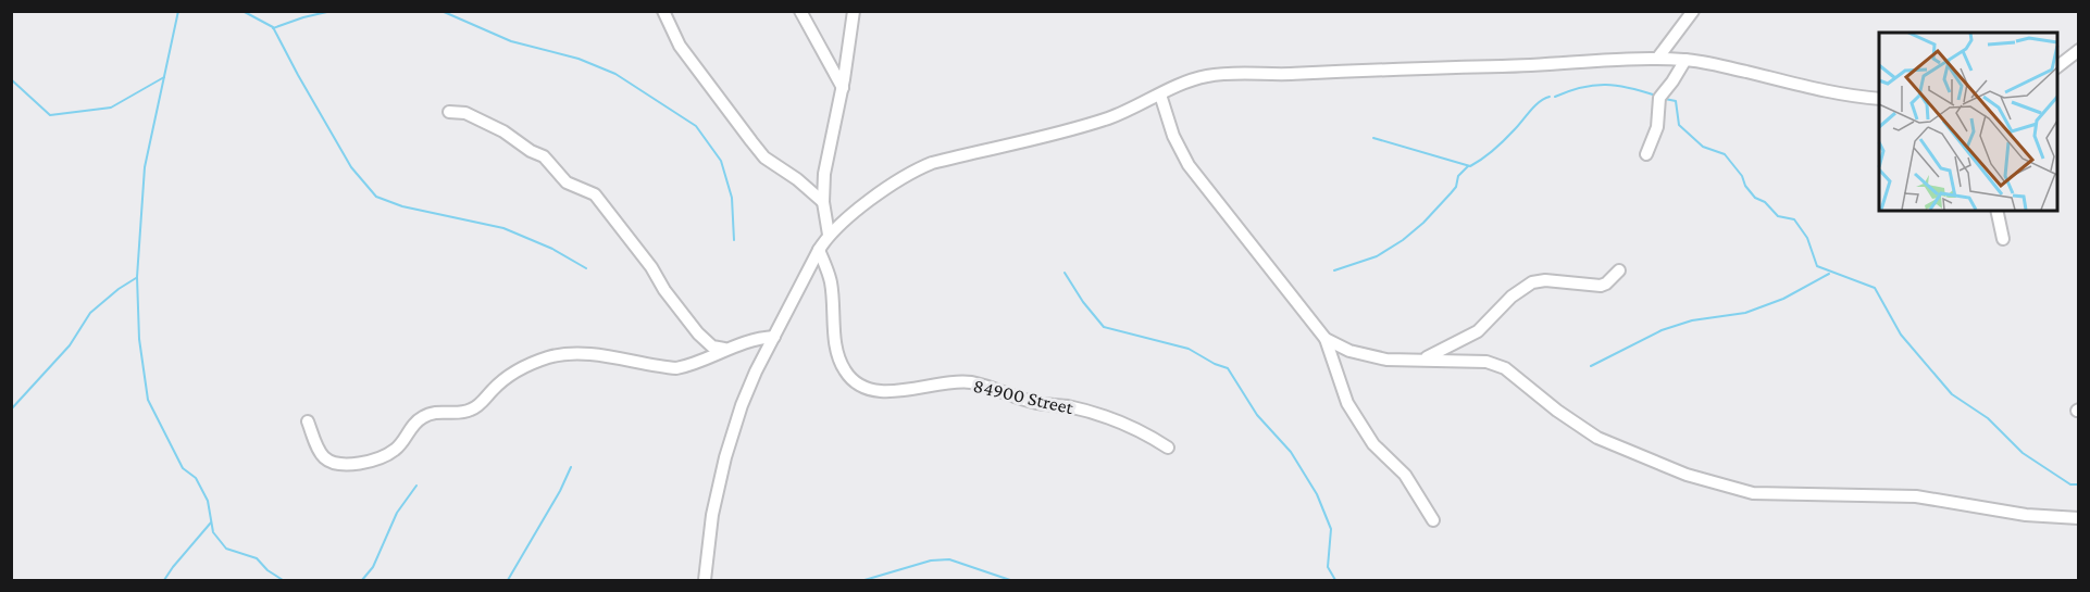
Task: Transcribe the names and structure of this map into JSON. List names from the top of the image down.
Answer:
{
  "streets": {
    "street": ["84900 Street"]
  }
}
